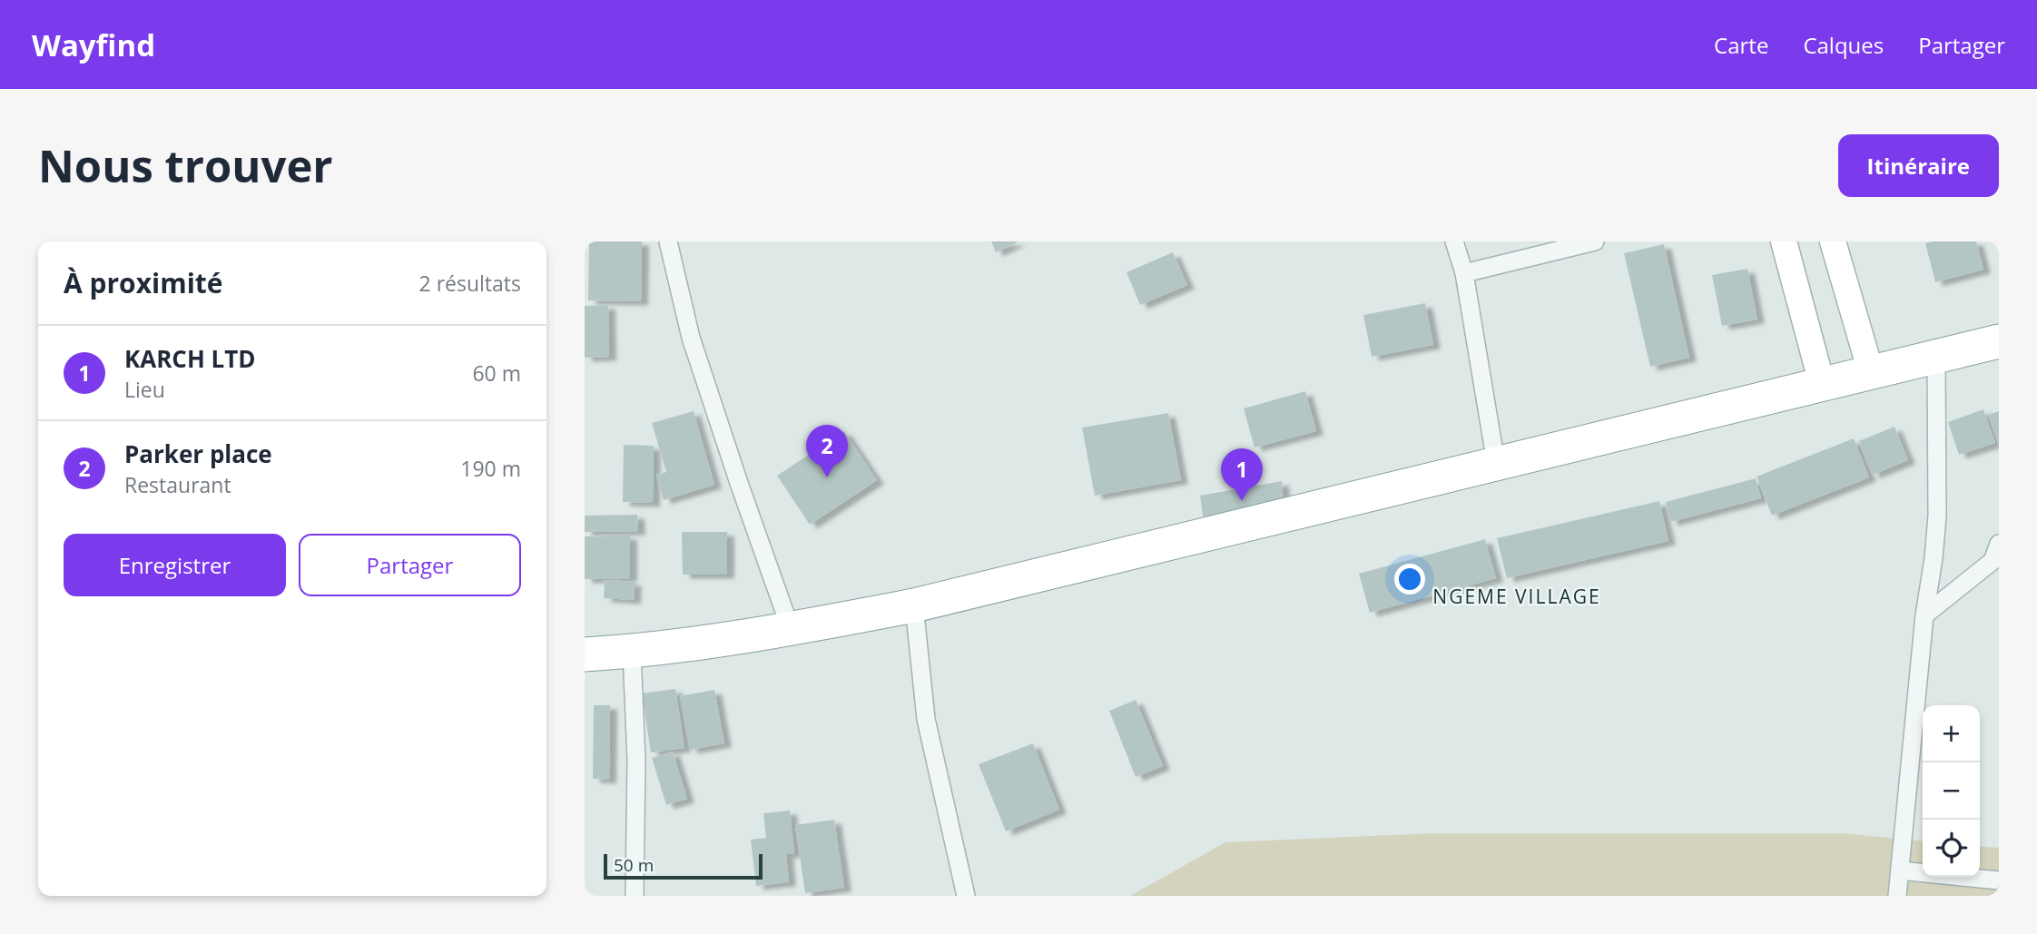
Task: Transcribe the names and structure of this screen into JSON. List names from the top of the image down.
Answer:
{
  "districts": ["NGEME VILLAGE"],
  "scale_bar": "50 m",
  "page": {
    "header": "Wayfind",
    "nav": ["Carte", "Calques", "Partager"],
    "buttons": [
      "Itinéraire",
      ["Enregistrer", "Partager"]
    ],
    "title": "Nous trouver",
    "heading": ["À proximité", "2 résultats"],
    "list": [
      {
        "mark": "1",
        "name": "KARCH LTD",
        "note": "Lieu",
        "value": "60 m"
      },
      {
        "mark": "2",
        "name": "Parker place",
        "note": "Restaurant",
        "value": "190 m"
      }
    ],
    "pins": ["2", "1"],
    "map_buttons": ["+", "−"],
    "scale": "50 m"
  }
}
